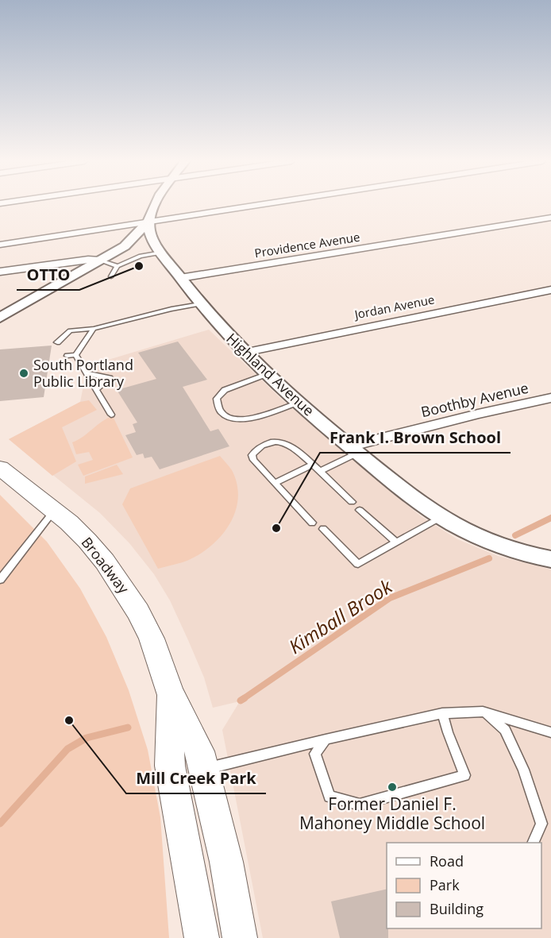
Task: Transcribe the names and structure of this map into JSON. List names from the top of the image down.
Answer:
{
  "streets": {
    "main road": ["Broadway"],
    "street": [
      "Providence Avenue",
      "Jordan Avenue",
      "Highland Avenue",
      "Boothby Avenue"
    ]
  },
  "crossings": [
    ["Providence Avenue", "Highland Avenue"],
    ["Jordan Avenue", "Highland Avenue"],
    ["Highland Avenue", "Boothby Avenue"]
  ],
  "water": ["Kimball Brook"],
  "places": [
    "OTTO",
    "South Portland Public Library",
    "Frank I. Brown School",
    "Mill Creek Park",
    "Former Daniel F. Mahoney Middle School"
  ],
  "legend": ["Road", "Park", "Building"]
}
